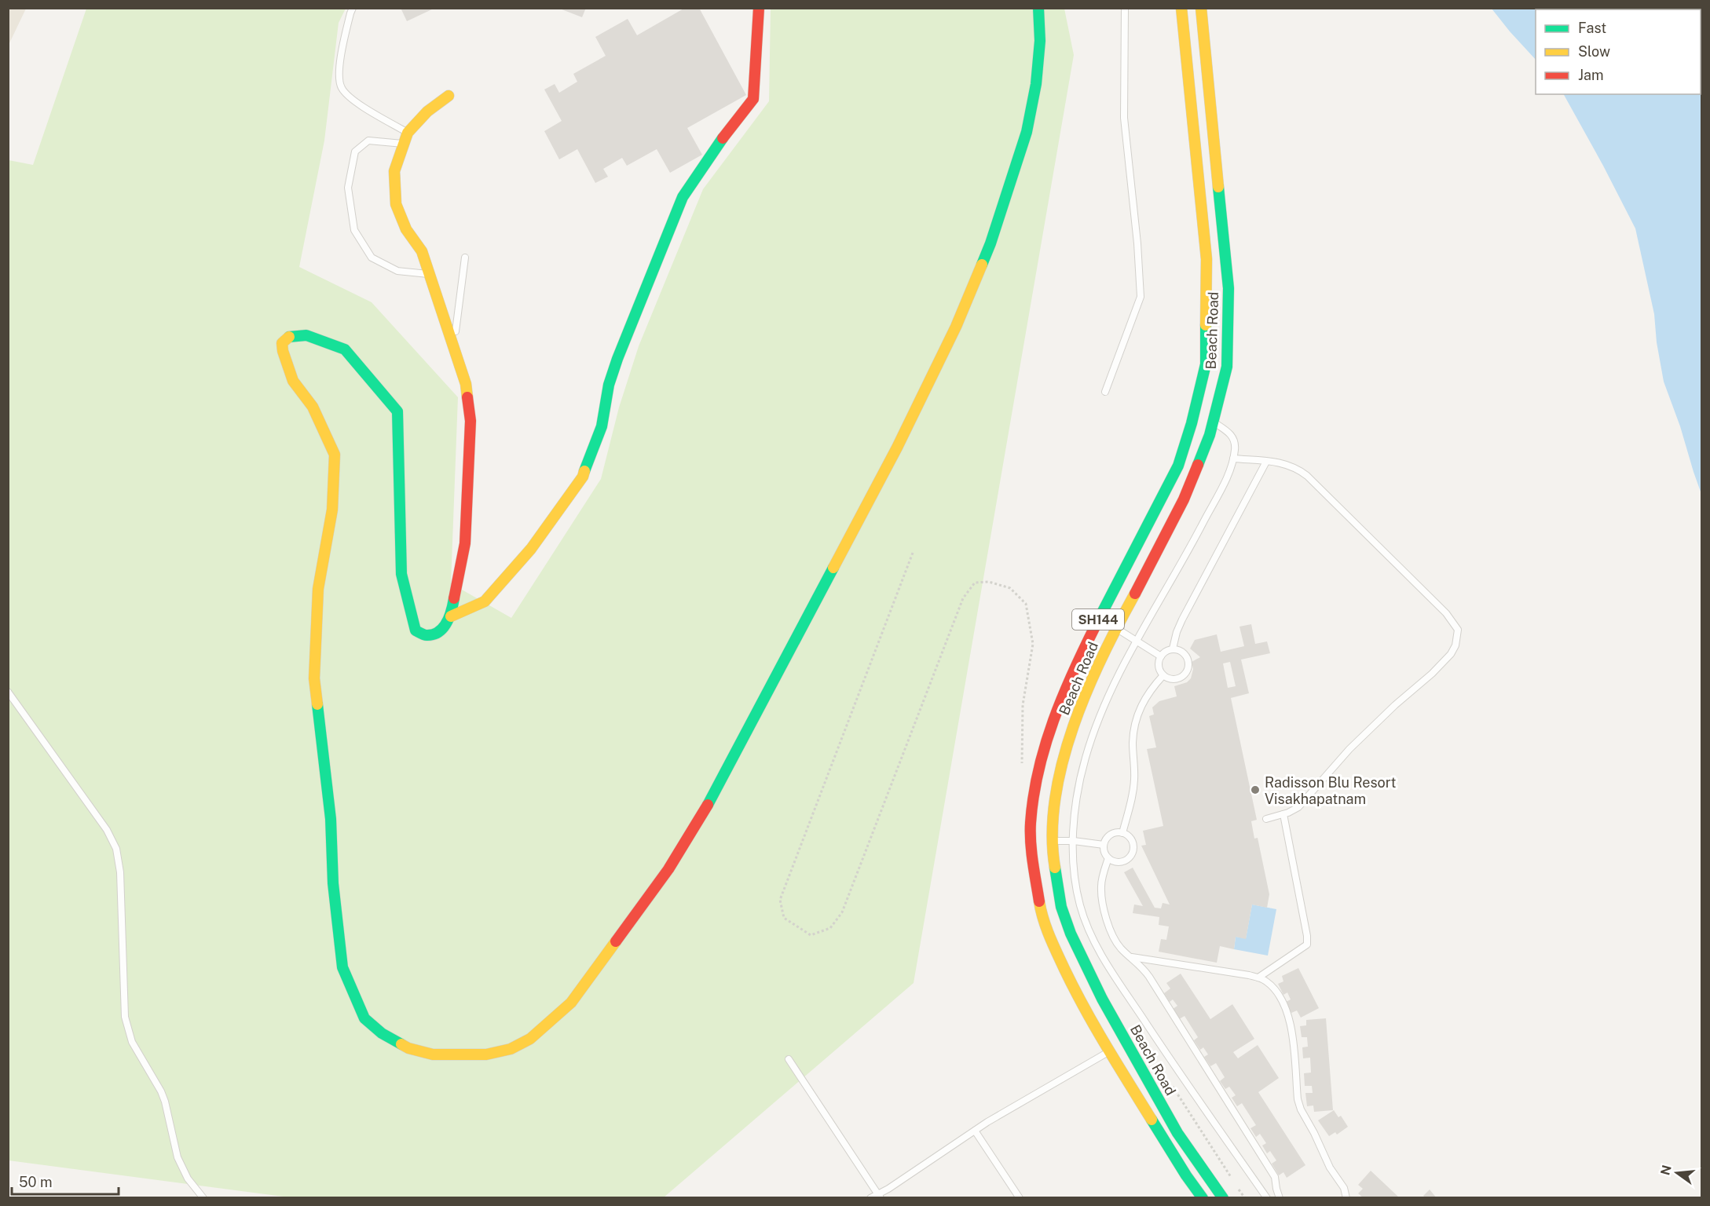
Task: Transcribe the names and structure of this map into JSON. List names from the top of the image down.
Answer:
{
  "streets": {
    "street": ["Beach Road", "SH144"]
  },
  "places": ["Radisson Blu Resort Visakhapatnam"],
  "legend": ["Fast", "Slow", "Jam"],
  "scale_bar": "50 m",
  "north": "left"
}
